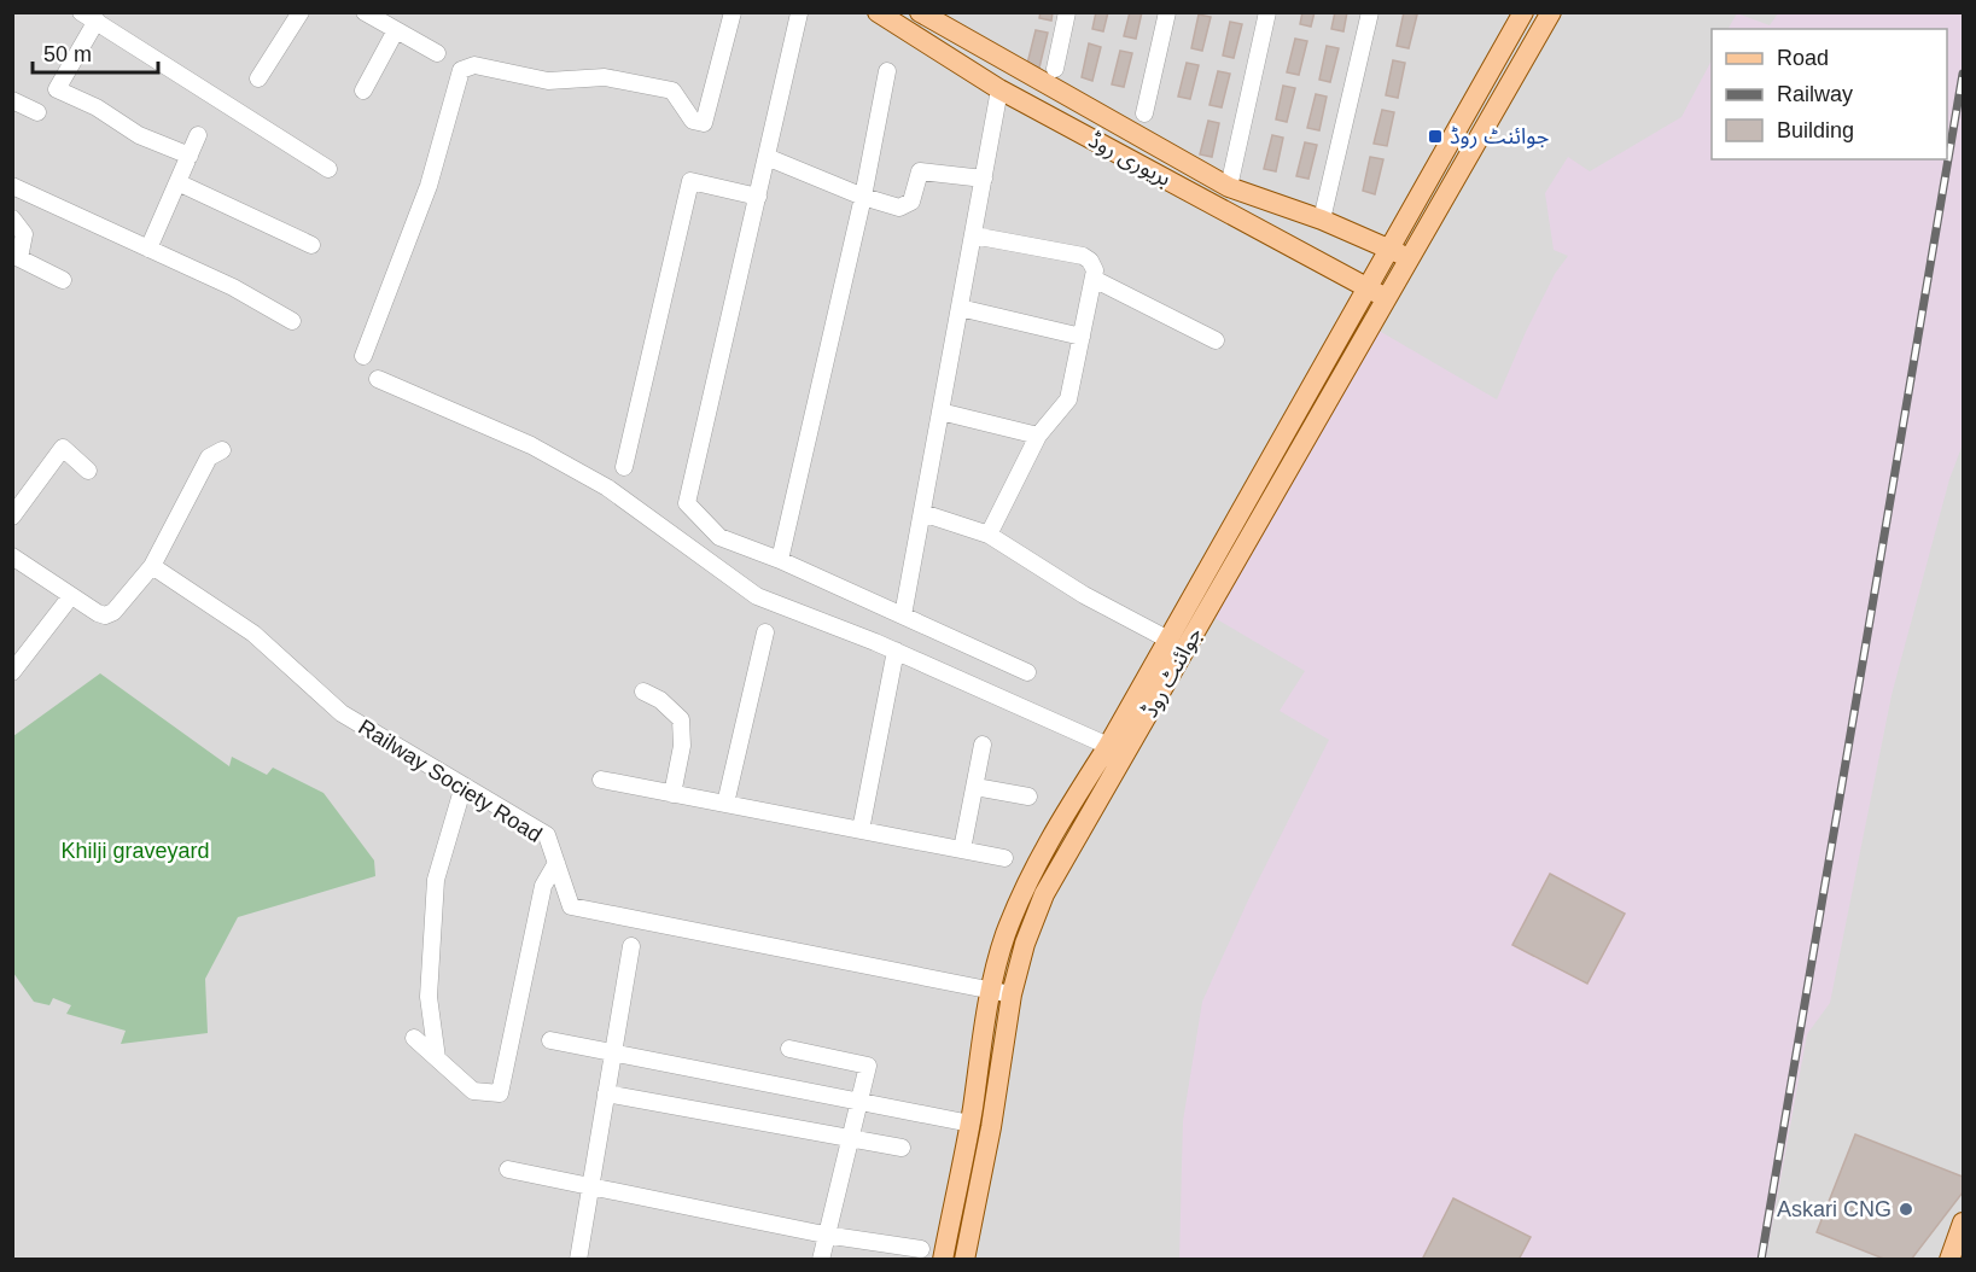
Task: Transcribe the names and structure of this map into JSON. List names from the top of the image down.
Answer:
{
  "streets": {
    "main road": ["بریوری روڈ", "جوائنٹ روڈ"],
    "street": ["Railway Society Road"]
  },
  "crossings": [
    ["بریوری روڈ", "جوائنٹ روڈ"],
    ["جوائنٹ روڈ", "Railway Society Road"]
  ],
  "parks": ["Khilji graveyard"],
  "places": {
    "transit": ["جوائنٹ روڈ"],
    "other": ["Askari CNG"]
  },
  "legend": ["Road", "Railway", "Building"],
  "scale_bar": "50 m"
}
